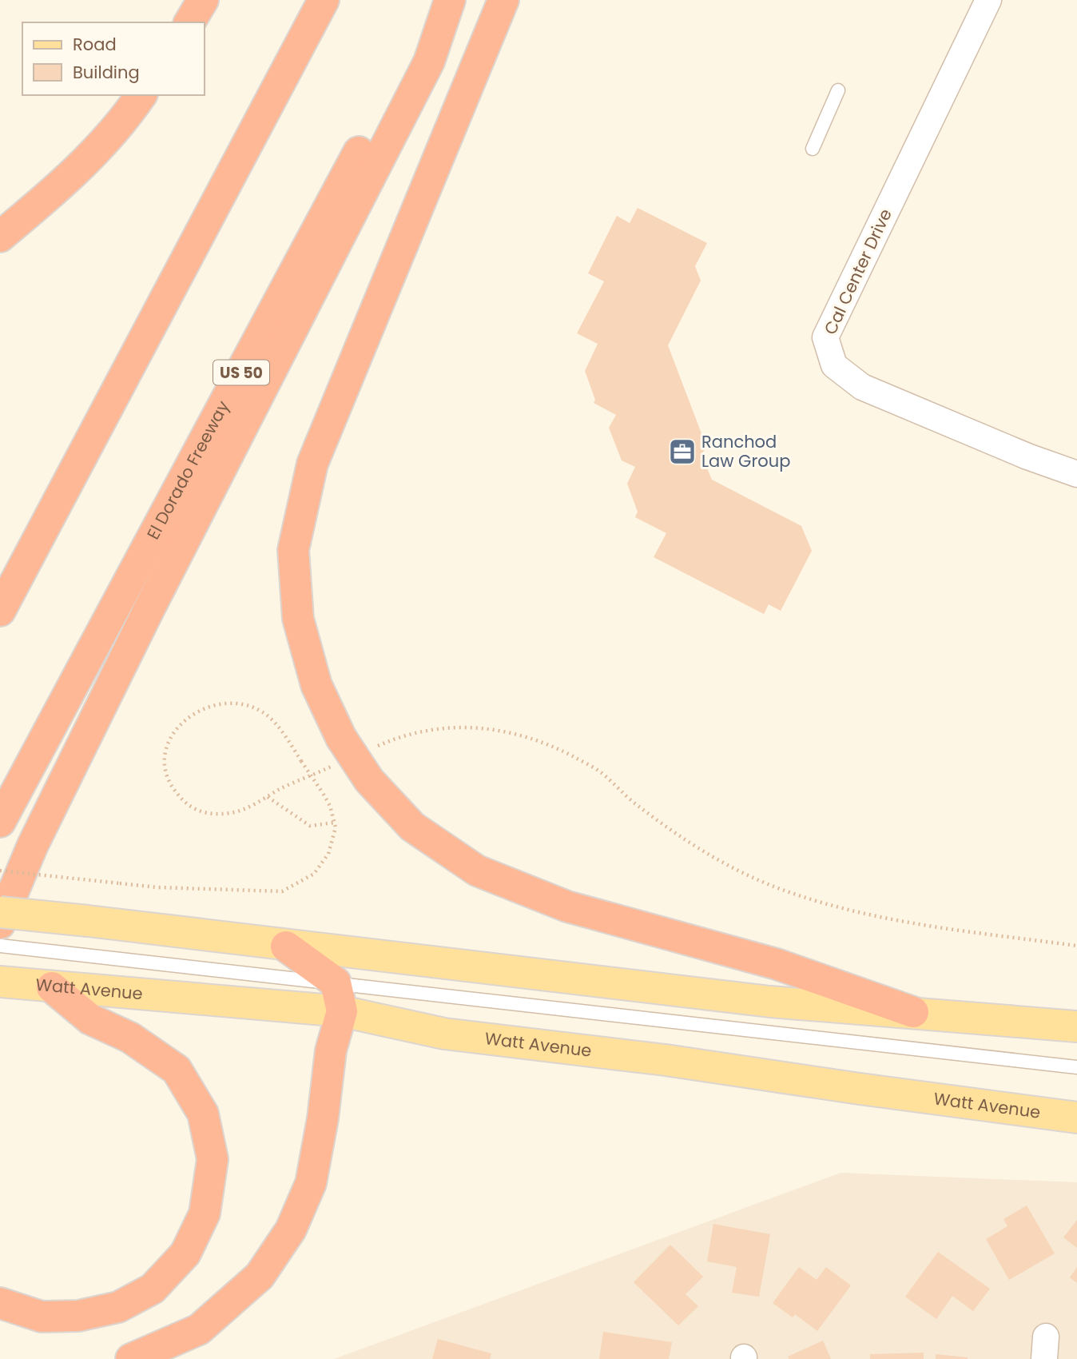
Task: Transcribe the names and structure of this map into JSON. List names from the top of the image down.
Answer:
{
  "streets": {
    "highway": ["US 50", "El Dorado Freeway"],
    "main road": ["Watt Avenue"],
    "street": ["Cal Center Drive"]
  },
  "places": {
    "office": ["Ranchod Law Group"]
  },
  "legend": ["Road", "Building"]
}
